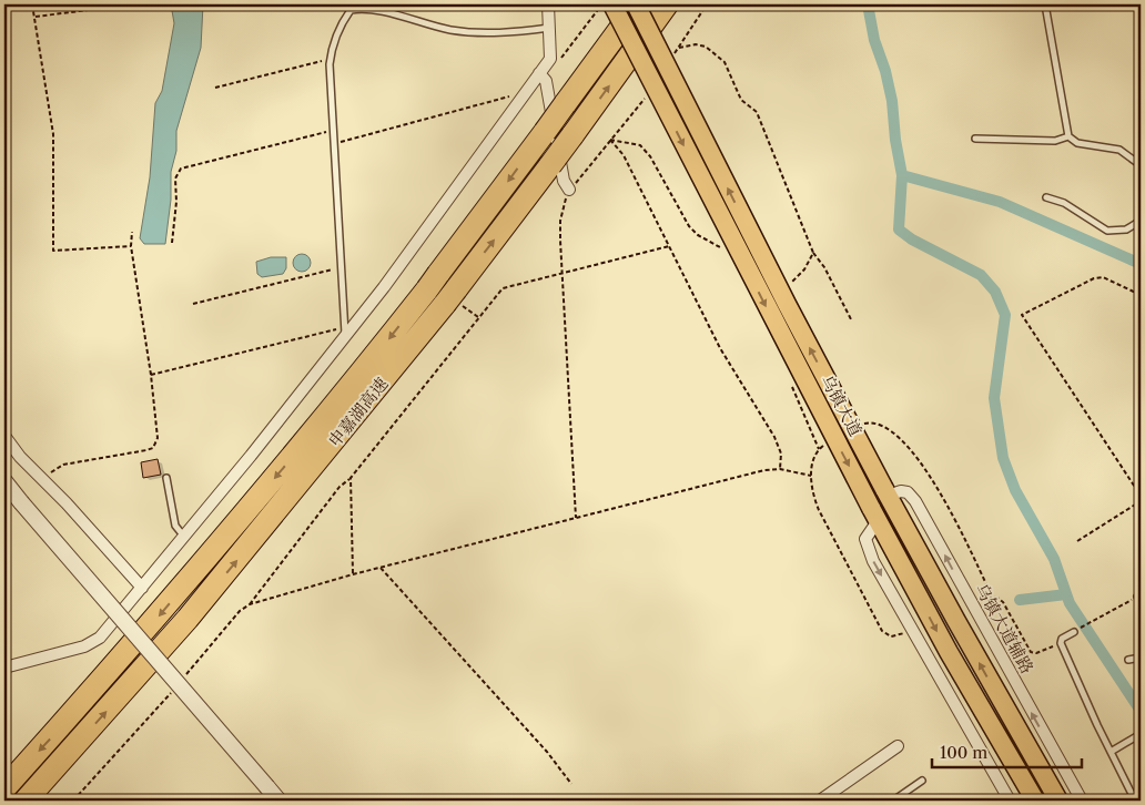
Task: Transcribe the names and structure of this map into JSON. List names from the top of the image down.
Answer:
{
  "streets": {
    "highway": ["申嘉湖高速"],
    "main road": ["乌镇大道"],
    "street": ["乌镇大道辅路"]
  },
  "crossings": [
    ["乌镇大道", "申嘉湖高速"],
    ["乌镇大道", "乌镇大道辅路"]
  ],
  "scale_bar": "100 m"
}
